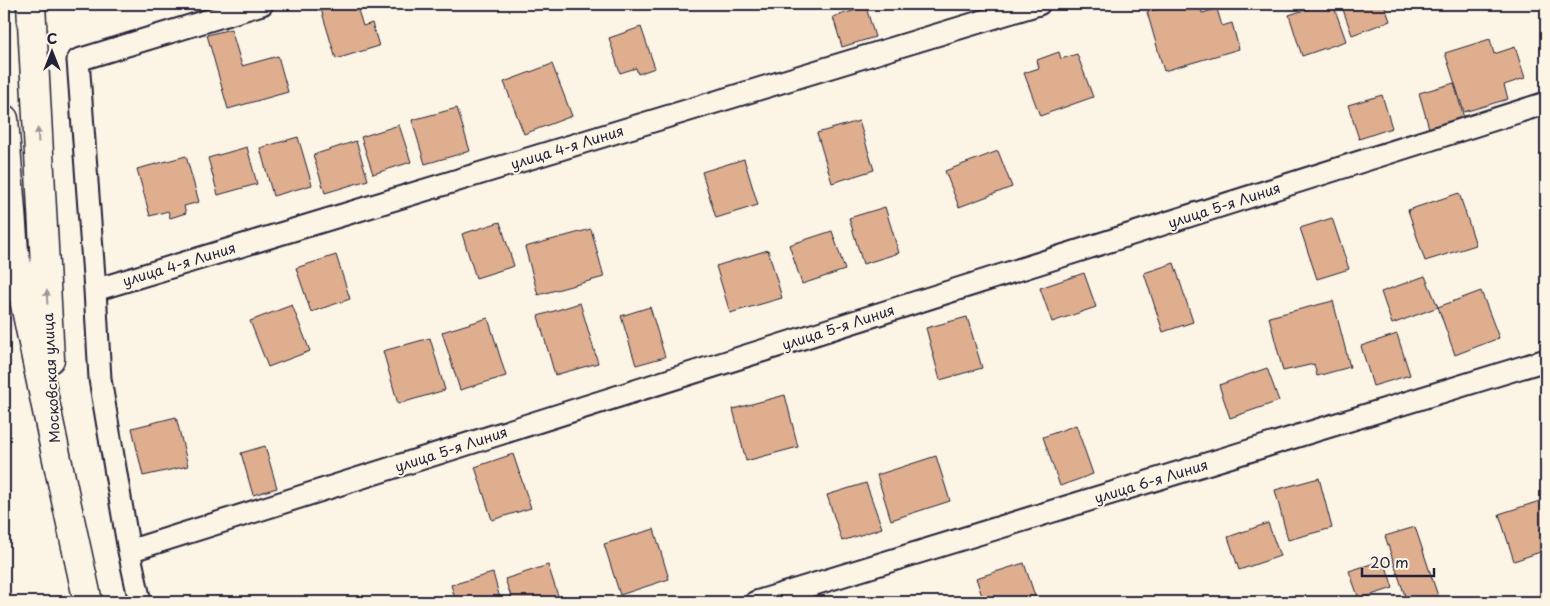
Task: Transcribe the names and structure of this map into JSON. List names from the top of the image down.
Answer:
{
  "streets": {
    "highway": ["Московская улица"],
    "street": ["улица 4-я Линия", "улица 5-я Линия", "улица 6-я Линия"]
  },
  "scale_bar": "20 m",
  "north": "top"
}
